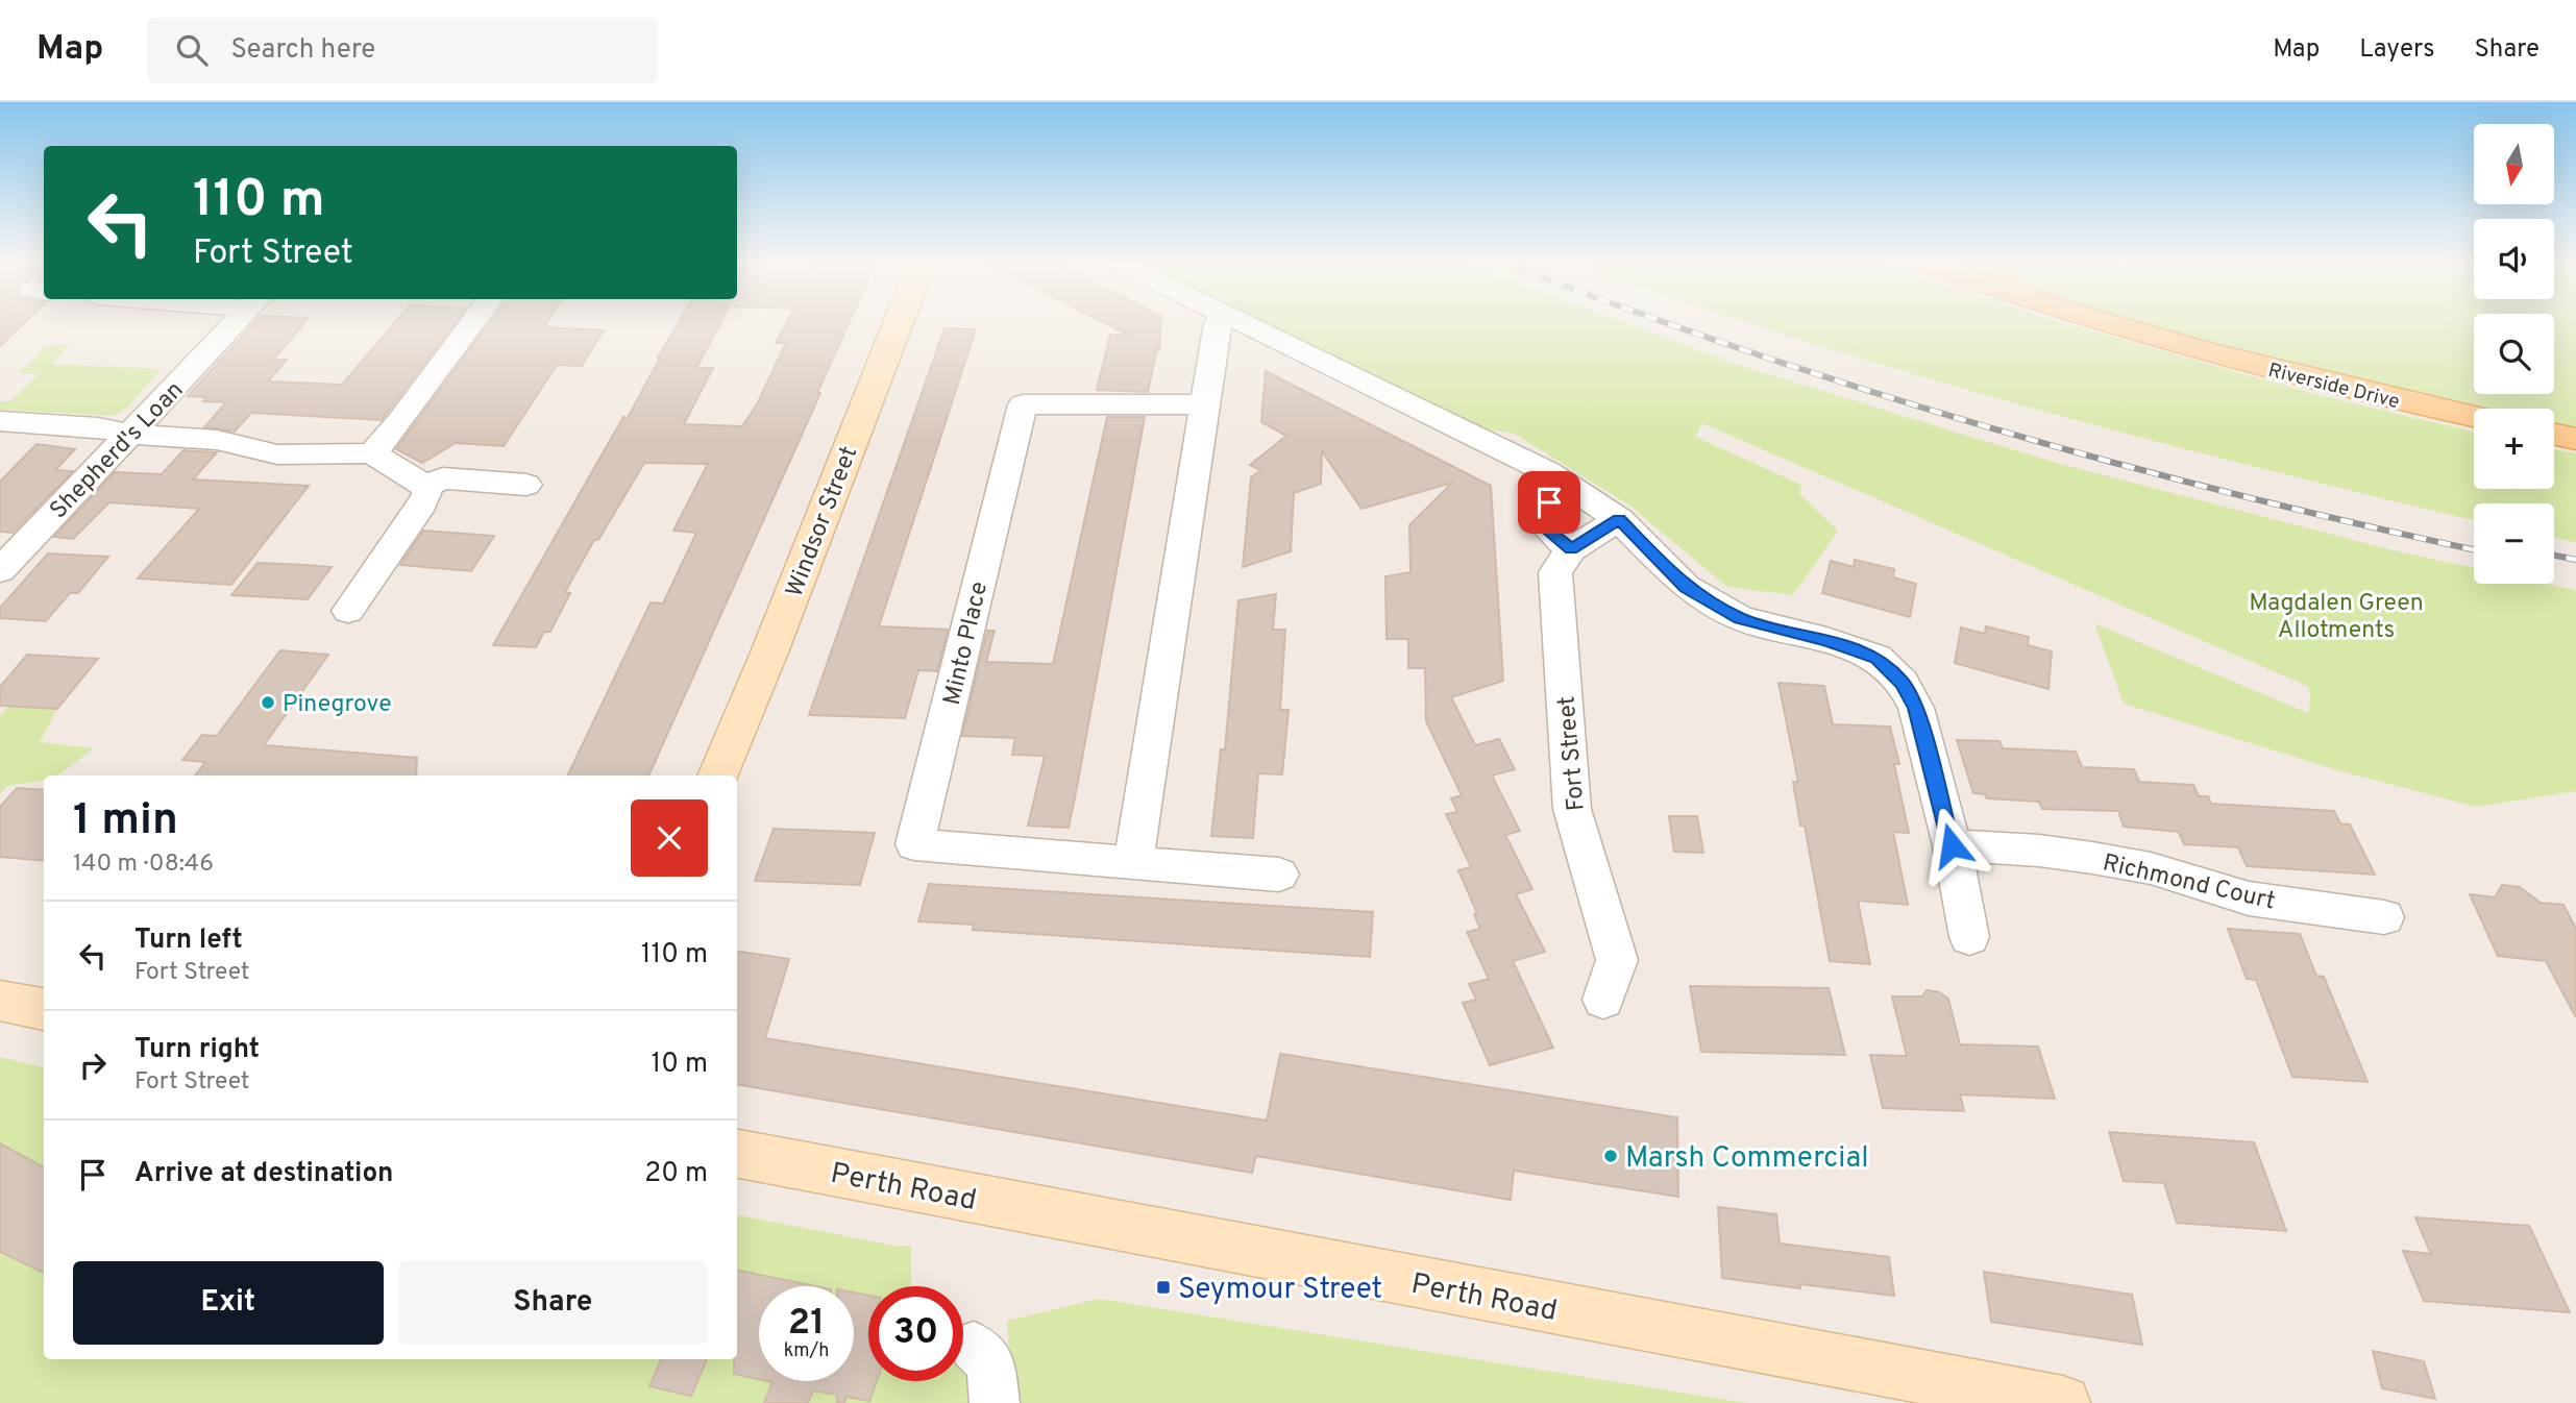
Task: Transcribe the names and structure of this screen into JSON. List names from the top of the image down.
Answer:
{
  "streets": {
    "main road": ["Riverside Drive"],
    "street": [
      "Shepherd's Loan",
      "Windsor Street",
      "Minto Place",
      "Fort Street",
      "Richmond Court",
      "Perth Road"
    ]
  },
  "parks": ["Magdalen Green Allotments"],
  "places": {
    "other": ["Pinegrove", "Marsh Commercial"],
    "transit": ["Seymour Street"]
  },
  "north": "bottom",
  "page": {
    "header": "Map",
    "search": "Search here",
    "nav": ["Map", "Layers", "Share"],
    "map_buttons": ["+", "−"],
    "turn": ["110 m", "Fort Street"],
    "heading": ["1 min", "140 m · 08:46"],
    "list": [
      {
        "name": "Turn left",
        "note": "Fort Street",
        "value": "110 m"
      },
      {
        "name": "Turn right",
        "note": "Fort Street",
        "value": "10 m"
      },
      {
        "name": "Arrive at destination",
        "value": "20 m"
      }
    ],
    "buttons": ["Exit", "Share"],
    "speed": "21 km/h",
    "limit": "30"
  }
}
